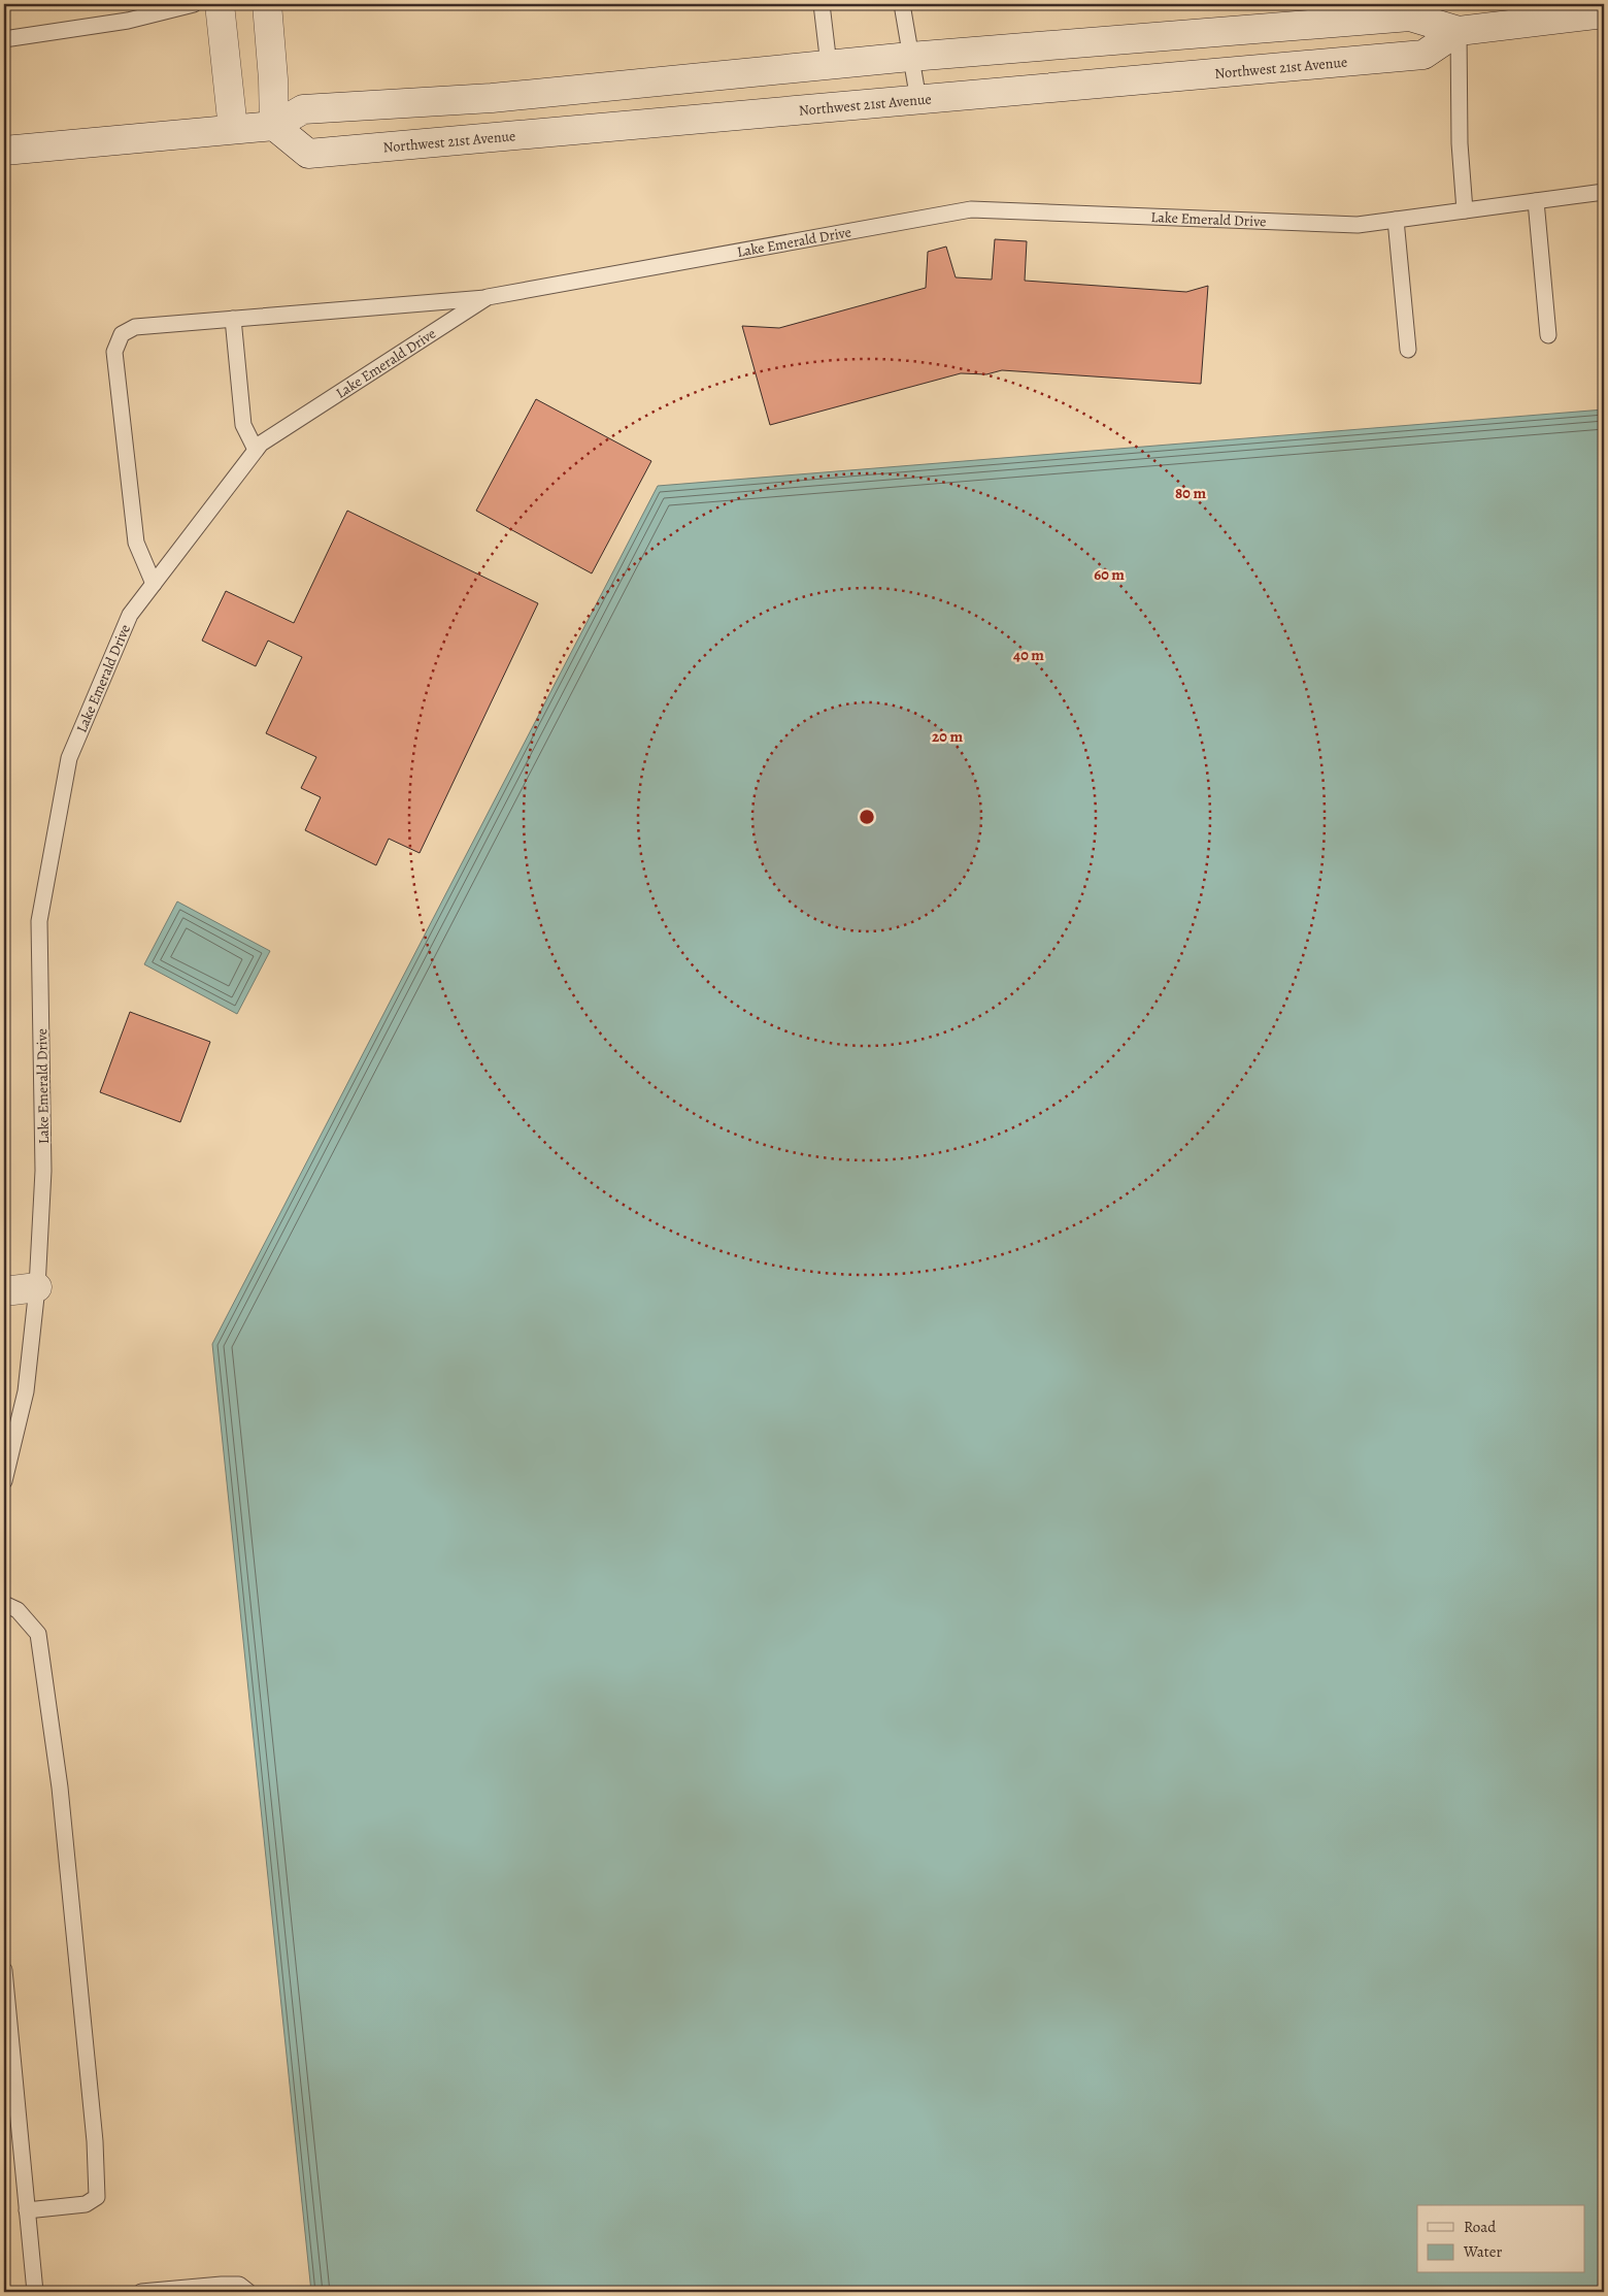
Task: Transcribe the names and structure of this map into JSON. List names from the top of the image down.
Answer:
{
  "streets": {
    "street": ["Northwest 21st Avenue"],
    "lane": ["Lake Emerald Drive"]
  },
  "legend": ["Road", "Water"],
  "rings": [
    "80 m",
    "60 m",
    "40 m",
    "20 m"
  ]
}
